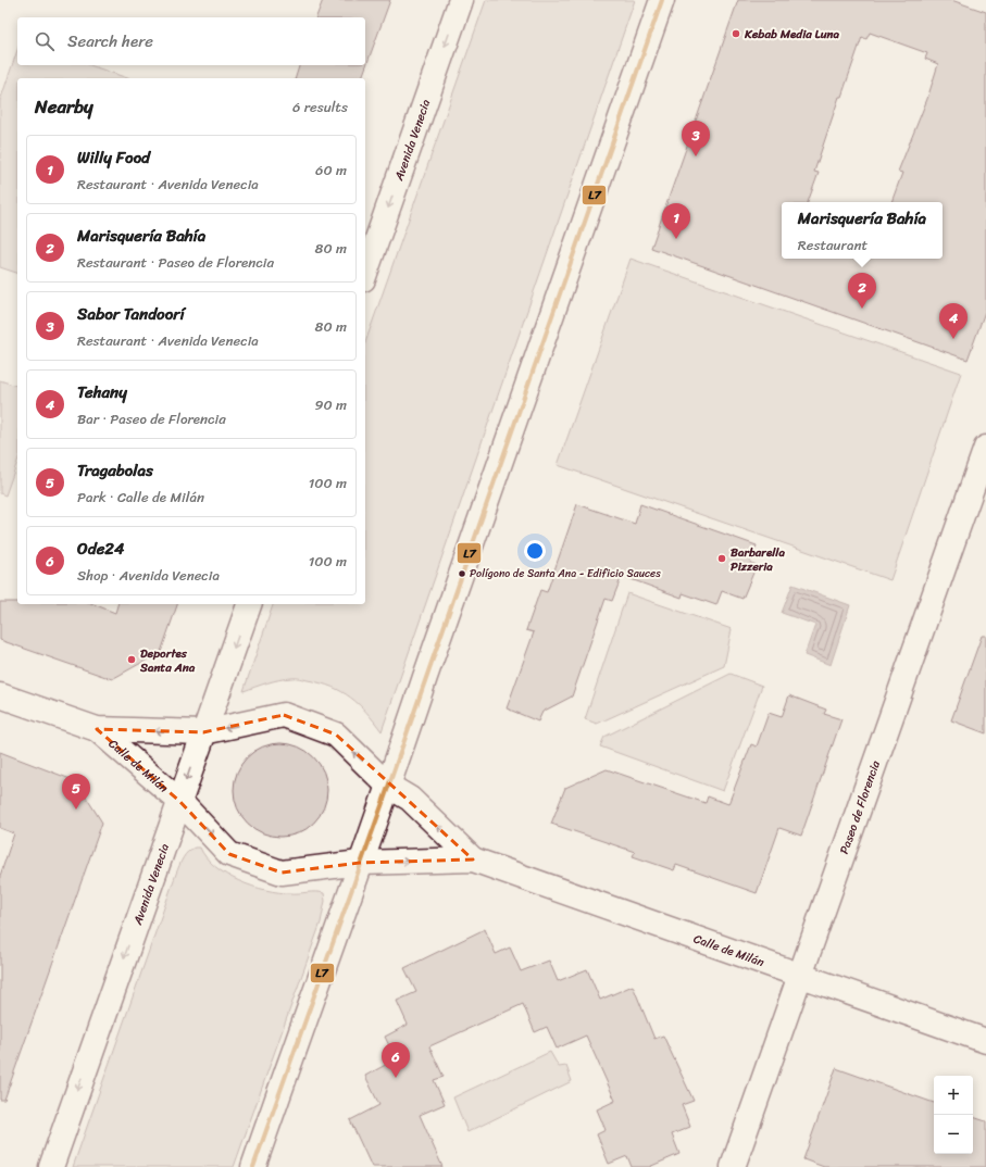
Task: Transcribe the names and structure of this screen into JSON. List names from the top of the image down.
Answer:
{
  "streets": {
    "street": ["Avenida Venecia", "Calle de Milán", "Paseo de Florencia"]
  },
  "crossings": [
    ["Avenida Venecia", "Calle de Milán"],
    ["Calle de Milán", "Paseo de Florencia"]
  ],
  "places": [
    "Kebab Media Luna",
    "Barbarella Pizzeria",
    "Polígono de Santa Ana - Edificio Sauces",
    "Deportes Santa Ana"
  ],
  "lines": ["transit line L7"],
  "page": {
    "search": "Search here",
    "heading": ["Nearby", "6 results"],
    "pins": [
      "3",
      "1",
      "2",
      "4",
      "5",
      "6"
    ],
    "list": [
      {
        "mark": "1",
        "name": "Willy Food",
        "note": "Restaurant · Avenida Venecia",
        "value": "60 m"
      },
      {
        "mark": "2",
        "name": "Marisquería Bahía",
        "note": "Restaurant · Paseo de Florencia",
        "value": "80 m"
      },
      {
        "mark": "3",
        "name": "Sabor Tandoorí",
        "note": "Restaurant · Avenida Venecia",
        "value": "80 m"
      },
      {
        "mark": "4",
        "name": "Tehany",
        "note": "Bar · Paseo de Florencia",
        "value": "90 m"
      },
      {
        "mark": "5",
        "name": "Tragabolas",
        "note": "Park · Calle de Milán",
        "value": "100 m"
      },
      {
        "mark": "6",
        "name": "Ode24",
        "note": "Shop · Avenida Venecia",
        "value": "100 m"
      }
    ],
    "popup": ["Marisquería Bahía", "Restaurant"],
    "map_buttons": ["+", "−"]
  }
}
